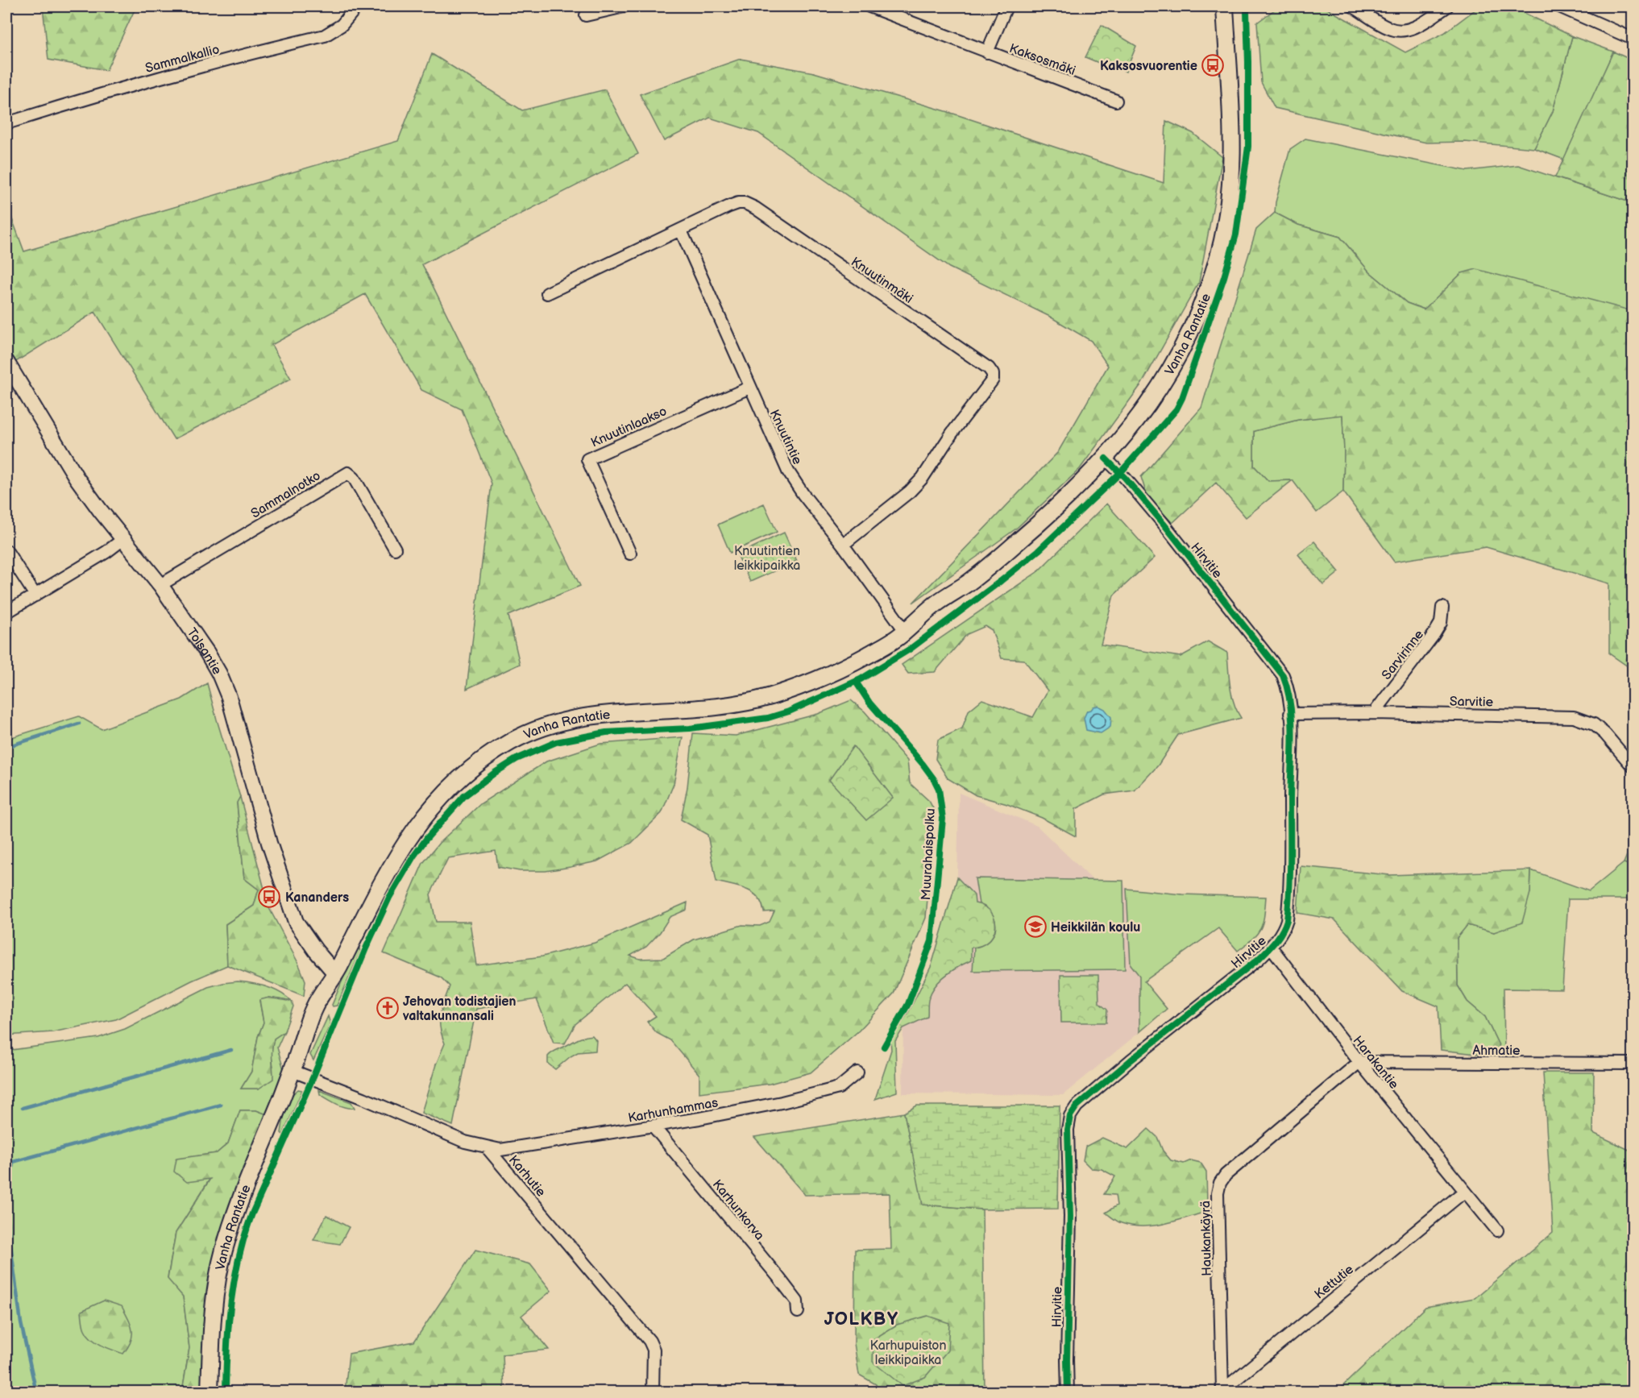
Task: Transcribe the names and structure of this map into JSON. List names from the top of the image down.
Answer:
{
  "streets": {
    "main road": ["Vanha Rantatie"],
    "street": [
      "Sammalkallio",
      "Kaksosmäki",
      "Knuutinmäki",
      "Knuutinlaakso",
      "Knuutintie",
      "Sammalnotko",
      "Hirvitie",
      "Tolsantie",
      "Sarvirinne",
      "Sarvitie",
      "Ahmatie",
      "Harakantie",
      "Karhunhammas",
      "Karhutie",
      "Karhunkorva",
      "Haukankäyrä",
      "Kettutie"
    ],
    "cycle path": ["Muurahaispolku"]
  },
  "crossings": [
    ["Knuutinmäki", "Knuutintie"],
    ["Vanha Rantatie", "Knuutintie"],
    ["Vanha Rantatie", "Hirvitie"],
    ["Vanha Rantatie", "Tolsantie"],
    ["Knuutinlaakso", "Knuutintie"],
    ["Sammalnotko", "Tolsantie"],
    ["Hirvitie", "Sarvitie"],
    ["Hirvitie", "Harakantie"],
    ["Sarvirinne", "Sarvitie"],
    ["Ahmatie", "Harakantie"],
    ["Ahmatie", "Haukankäyrä"],
    ["Harakantie", "Haukankäyrä"],
    ["Harakantie", "Kettutie"],
    ["Karhunhammas", "Karhutie"],
    ["Karhunhammas", "Karhunkorva"],
    ["Haukankäyrä", "Kettutie"]
  ],
  "districts": ["JOLKBY"],
  "parks": ["Knuutintien leikkipaikka", "Karhupuiston leikkipaikka"],
  "places": {
    "bus stop": ["Kaksosvuorentie", "Kananders"],
    "school or university": ["Heikkilän koulu"],
    "church": ["Jehovan todistajien valtakunnansali"]
  }
}
